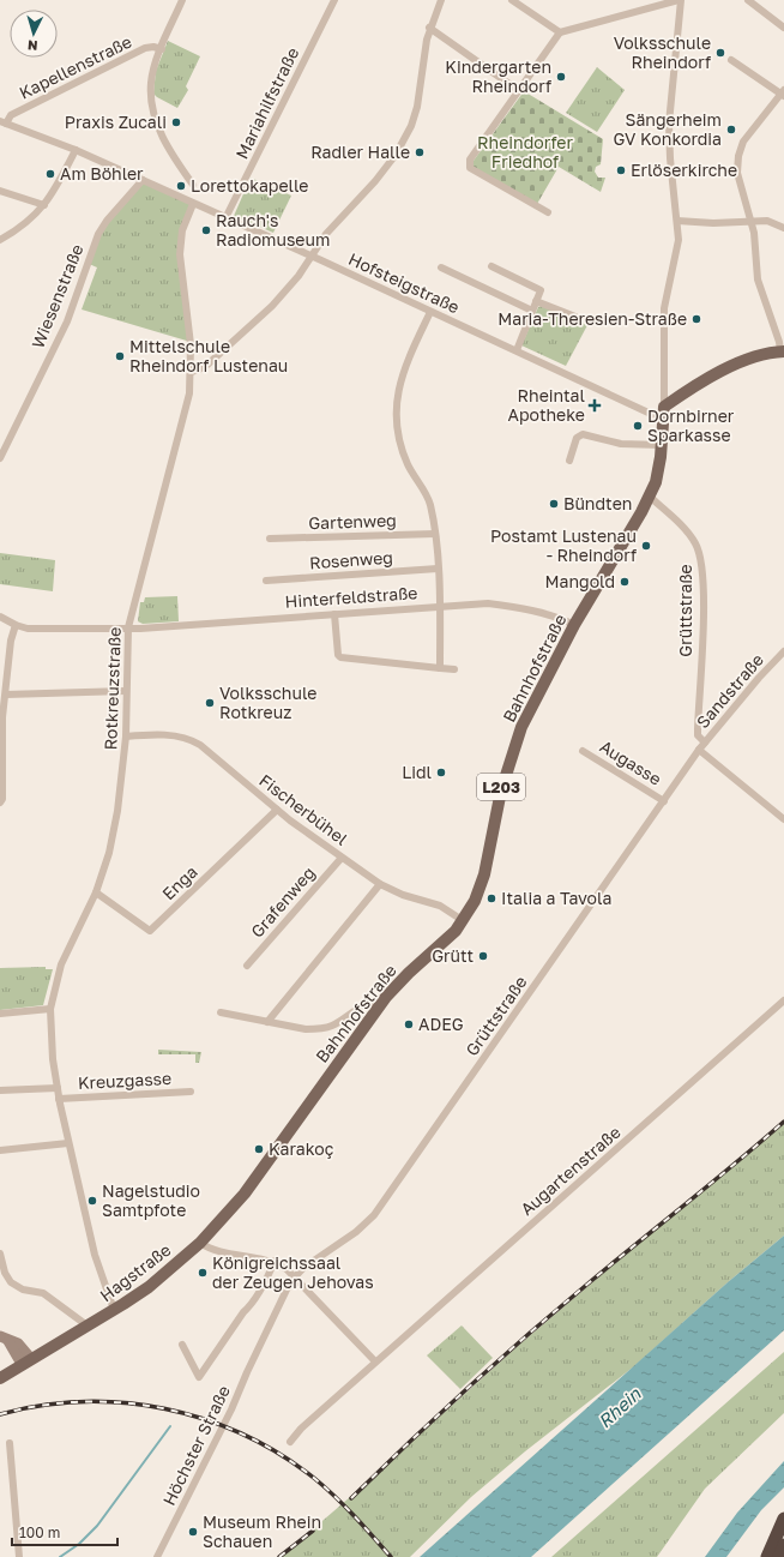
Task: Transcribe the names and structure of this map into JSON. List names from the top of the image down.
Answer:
{
  "streets": {
    "main road": ["Bahnhofstraße", "L203", "Hagstraße"],
    "street": [
      "Kapellenstraße",
      "Mariahilfstraße",
      "Hofsteigstraße",
      "Wiesenstraße",
      "Gartenweg",
      "Rosenweg",
      "Hinterfeldstraße",
      "Grüttstraße",
      "Rotkreuzstraße",
      "Sandstraße",
      "Augasse",
      "Fischerbühel",
      "Enga",
      "Grafenweg",
      "Kreuzgasse",
      "Augartenstraße",
      "Höchster Straße"
    ]
  },
  "crossings": [
    ["Kapellenstraße", "Hofsteigstraße"],
    ["Mariahilfstraße", "Hofsteigstraße"],
    ["Hofsteigstraße", "Wiesenstraße"],
    ["Hofsteigstraße", "Bahnhofstraße"],
    ["Hofsteigstraße", "Rotkreuzstraße"],
    ["Hinterfeldstraße", "Bahnhofstraße"],
    ["Hinterfeldstraße", "Rotkreuzstraße"],
    ["Grüttstraße", "Bahnhofstraße"],
    ["Grüttstraße", "Sandstraße"],
    ["Grüttstraße", "Augasse"],
    ["Grüttstraße", "Höchster Straße"],
    ["Bahnhofstraße", "Fischerbühel"],
    ["Bahnhofstraße", "Hagstraße"],
    ["Rotkreuzstraße", "Fischerbühel"],
    ["Rotkreuzstraße", "Enga"],
    ["Rotkreuzstraße", "Kreuzgasse"],
    ["Rotkreuzstraße", "Hagstraße"],
    ["Fischerbühel", "Enga"],
    ["Fischerbühel", "Grafenweg"]
  ],
  "water": ["Rhein"],
  "parks": ["Rheindorfer Friedhof"],
  "places": {
    "other": [
      "Volksschule Rheindorf",
      "Kindergarten Rheindorf",
      "Praxis Zucali",
      "Sängerheim GV Konkordia",
      "Radler Halle",
      "Erlöserkirche",
      "Am Böhler",
      "Lorettokapelle",
      "Rauch's Radiomuseum",
      "Maria-Theresien-Straße",
      "Mittelschule Rheindorf Lustenau",
      "Dornbirner Sparkasse",
      "Bündten",
      "Postamt Lustenau - Rheindorf",
      "Mangold",
      "Volksschule Rotkreuz",
      "Lidl",
      "Italia a Tavola",
      "Grütt",
      "ADEG",
      "Karakoç",
      "Nagelstudio Samtpfote",
      "Königreichssaal der Zeugen Jehovas",
      "Museum Rhein Schauen"
    ],
    "health": ["Rheintal Apotheke"]
  },
  "scale_bar": "100 m",
  "north": "bottom"
}
